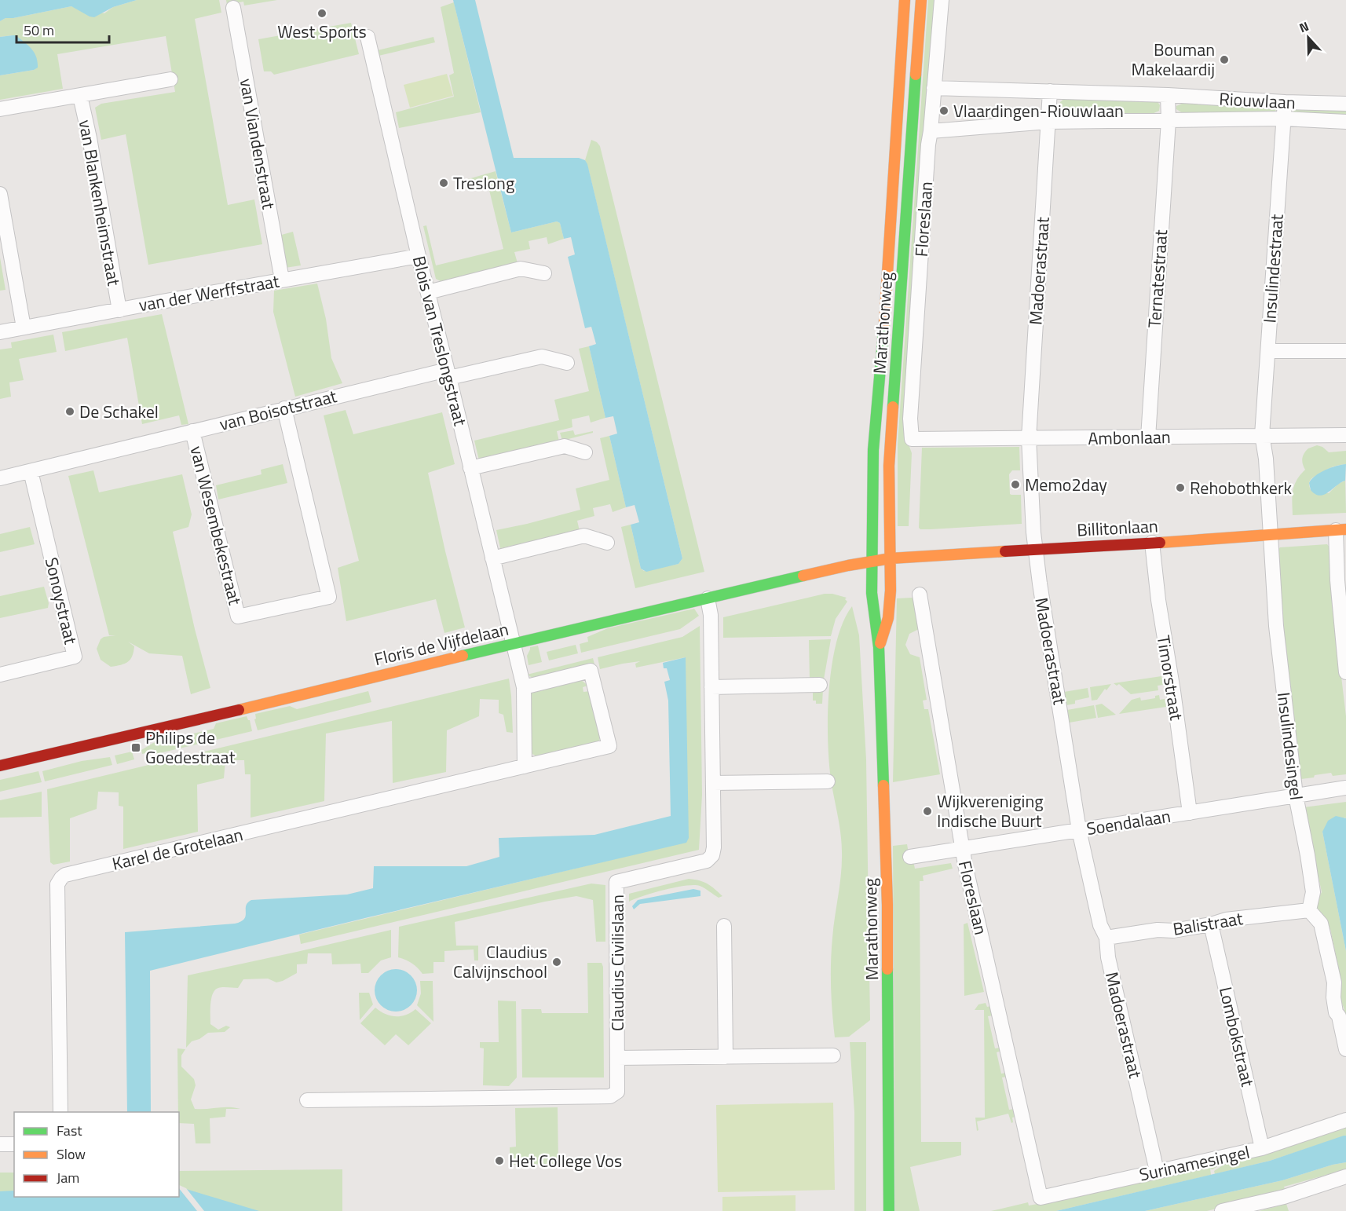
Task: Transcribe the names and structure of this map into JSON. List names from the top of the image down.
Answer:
{
  "streets": {
    "main road": ["Marathonweg", "Billitonlaan", "Floris de Vijfdelaan"],
    "street": [
      "Riouwlaan",
      "van Viandenstraat",
      "van Blankenheimstraat",
      "Floreslaan",
      "Insulindestraat",
      "Madoerastraat",
      "Ternatestraat",
      "van der Werffstraat",
      "Blois van Treslongstraat",
      "van Boisotstraat",
      "Ambonlaan",
      "van Wesembekestraat",
      "Sonoystraat",
      "Timorstraat",
      "Insulindesingel",
      "Soendalaan",
      "Karel de Grotelaan",
      "Balistraat",
      "Claudius Civilislaan",
      "Lombokstraat",
      "Surinamesingel"
    ]
  },
  "crossings": [
    ["Riouwlaan", "Floreslaan"],
    ["Riouwlaan", "Insulindestraat"],
    ["Riouwlaan", "Madoerastraat"],
    ["Riouwlaan", "Ternatestraat"],
    ["van Viandenstraat", "van der Werffstraat"],
    ["van Blankenheimstraat", "van der Werffstraat"],
    ["Floreslaan", "Ambonlaan"],
    ["Floreslaan", "Soendalaan"],
    ["Floreslaan", "Surinamesingel"],
    ["Insulindestraat", "Ambonlaan"],
    ["Insulindestraat", "Insulindesingel"],
    ["Madoerastraat", "Ambonlaan"],
    ["Madoerastraat", "Billitonlaan"],
    ["Madoerastraat", "Soendalaan"],
    ["Madoerastraat", "Balistraat"],
    ["Madoerastraat", "Surinamesingel"],
    ["Ternatestraat", "Ambonlaan"],
    ["van der Werffstraat", "Blois van Treslongstraat"],
    ["Marathonweg", "Billitonlaan"],
    ["Marathonweg", "Floris de Vijfdelaan"],
    ["Blois van Treslongstraat", "van Boisotstraat"],
    ["Blois van Treslongstraat", "Floris de Vijfdelaan"],
    ["van Boisotstraat", "van Wesembekestraat"],
    ["van Boisotstraat", "Sonoystraat"],
    ["Ambonlaan", "Insulindesingel"],
    ["Billitonlaan", "Floris de Vijfdelaan"],
    ["Billitonlaan", "Timorstraat"],
    ["Billitonlaan", "Insulindesingel"],
    ["Floris de Vijfdelaan", "Claudius Civilislaan"],
    ["Timorstraat", "Soendalaan"],
    ["Insulindesingel", "Soendalaan"],
    ["Insulindesingel", "Balistraat"],
    ["Balistraat", "Lombokstraat"],
    ["Lombokstraat", "Surinamesingel"]
  ],
  "places": {
    "other": [
      "West Sports",
      "Bouman Makelaardij",
      "Vlaardingen-Riouwlaan",
      "Treslong",
      "De Schakel",
      "Memo2day",
      "Rehobothkerk",
      "Wijkvereniging Indische Buurt",
      "Claudius Calvijnschool",
      "Het College Vos"
    ],
    "transit": ["Philips de Goedestraat"]
  },
  "legend": ["Fast", "Slow", "Jam"],
  "scale_bar": "50 m",
  "north": "top"
}
